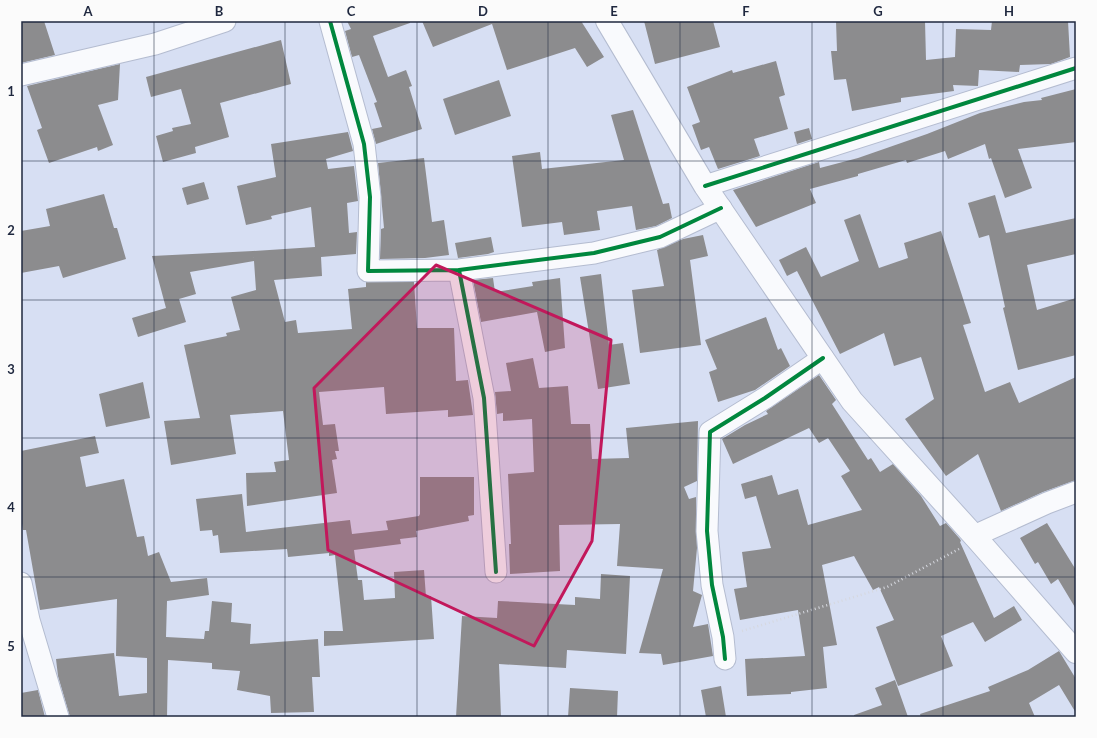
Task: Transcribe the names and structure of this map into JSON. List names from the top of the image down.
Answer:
{
  "grid": {
    "columns": [
      "A",
      "B",
      "C",
      "D",
      "E",
      "F",
      "G",
      "H"
    ],
    "rows": [
      "1",
      "2",
      "3",
      "4",
      "5"
    ]
  }
}
